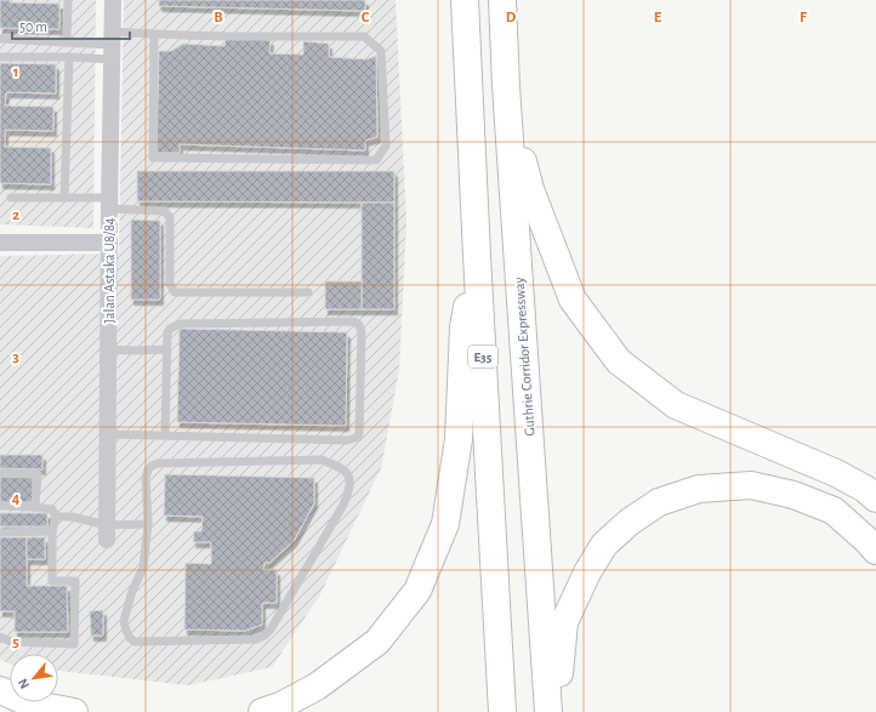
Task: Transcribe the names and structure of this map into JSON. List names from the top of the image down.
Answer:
{
  "streets": {
    "highway": ["E35", "Guthrie Corridor Expressway"],
    "street": ["Jalan Astaka U8/84"]
  },
  "scale_bar": "50 m",
  "north": "bottom left",
  "grid": {
    "columns": [
      "B",
      "C",
      "D",
      "E",
      "F"
    ],
    "rows": [
      "1",
      "2",
      "3",
      "4",
      "5"
    ]
  }
}
